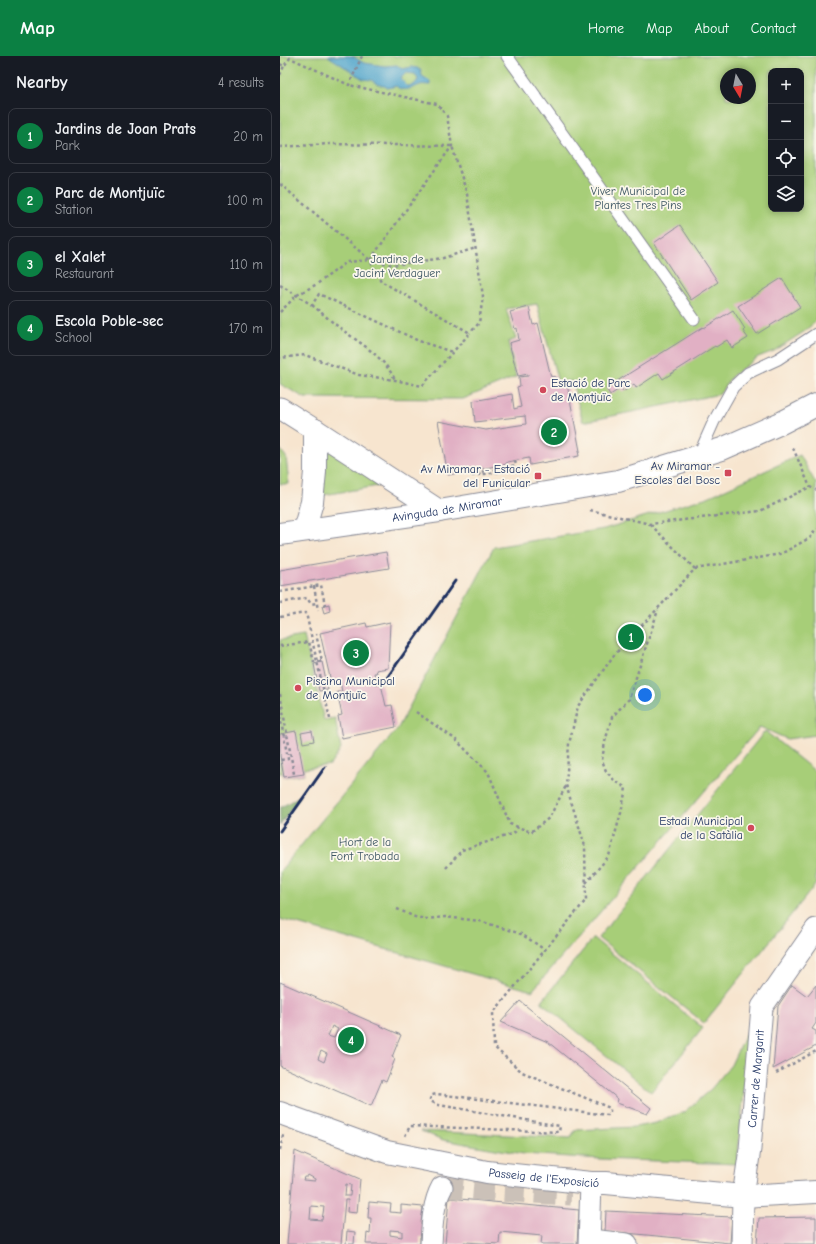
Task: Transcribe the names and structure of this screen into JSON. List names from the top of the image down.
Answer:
{
  "streets": {
    "street": ["Avinguda de Miramar", "Carrer de Margarit", "Passeig de l'Exposició"]
  },
  "crossings": [
    ["Carrer de Margarit", "Passeig de l'Exposició"]
  ],
  "parks": ["Viver Municipal de Plantes Tres Pins", "Jardins de Jacint Verdaguer", "Hort de la Font Trobada"],
  "places": {
    "other": ["Estació de Parc de Montjuïc", "Piscina Municipal de Montjuïc", "Estadi Municipal de la Satàlia"],
    "transit": ["Av Miramar - Escoles del Bosc", "Av Miramar - Estació del Funicular"]
  },
  "north": "bottom",
  "page": {
    "header": "Map",
    "nav": [
      "Home",
      "Map",
      "About",
      "Contact"
    ],
    "heading": ["Nearby", "4 results"],
    "map_buttons": ["+", "−"],
    "list": [
      {
        "mark": "1",
        "name": "Jardins de Joan Prats",
        "note": "Park",
        "value": "20 m"
      },
      {
        "mark": "2",
        "name": "Parc de Montjuïc",
        "note": "Station",
        "value": "100 m"
      },
      {
        "mark": "3",
        "name": "el Xalet",
        "note": "Restaurant",
        "value": "110 m"
      },
      {
        "mark": "4",
        "name": "Escola Poble-sec",
        "note": "School",
        "value": "170 m"
      }
    ],
    "pins": [
      "2",
      "1",
      "3",
      "4"
    ]
  }
}
